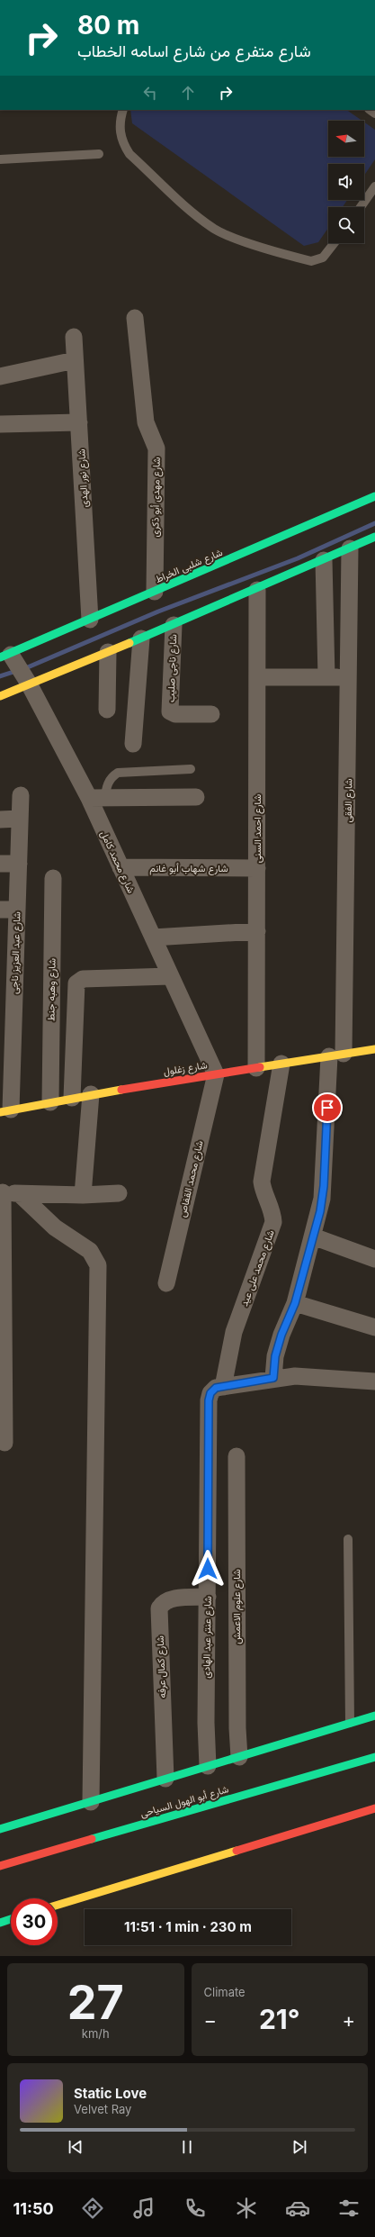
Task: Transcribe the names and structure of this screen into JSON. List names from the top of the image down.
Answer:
{
  "streets": {
    "street": [
      "شارع نور الهدى",
      "شارع مهدى أبو ذكرى",
      "شارع شلبى الخراط",
      "شارع ناجى صليب",
      "شارع الفقى",
      "شارع احمد السنى",
      "شارع محمد كامل",
      "شارع شهاب أبو غانم",
      "شارع عبد العزيز ناجى",
      "شارع وهبه جنط",
      "شارع زغلول",
      "شارع محمد القفاص",
      "شارع محمد على عيد",
      "شارع علوم الاعمش",
      "شارع عنتر عبد الهادى",
      "شارع كمال عرفه",
      "شارع أبو الهول السياحى"
    ]
  },
  "crossings": [
    ["شارع نور الهدى", "شارع شلبى الخراط"],
    ["شارع مهدى أبو ذكرى", "شارع شلبى الخراط"],
    ["شارع شلبى الخراط", "شارع محمد كامل"],
    ["شارع الفقى", "شارع زغلول"],
    ["شارع احمد السنى", "شارع شهاب أبو غانم"],
    ["شارع احمد السنى", "شارع زغلول"],
    ["شارع محمد كامل", "شارع شهاب أبو غانم"],
    ["شارع محمد كامل", "شارع زغلول"],
    ["شارع محمد كامل", "شارع محمد القفاص"],
    ["شارع عبد العزيز ناجى", "شارع زغلول"],
    ["شارع وهبه جنط", "شارع زغلول"],
    ["شارع زغلول", "شارع محمد القفاص"],
    ["شارع زغلول", "شارع محمد على عيد"],
    ["شارع محمد على عيد", "شارع عنتر عبد الهادى"],
    ["شارع عنتر عبد الهادى", "شارع كمال عرفه"]
  ],
  "north": "left",
  "page": {
    "turn": ["80 m", "شارع متفرع من شارع اسامه الخطاب"],
    "limit": "30",
    "trip": "11:51 · 1 min · 230 m",
    "tile": [
      ["27", "km/h"],
      "Climate"
    ],
    "heat": ["−", "21°", "+"],
    "song": ["Static Love", "Velvet Ray"],
    "tabs": "11:50"
  }
}
